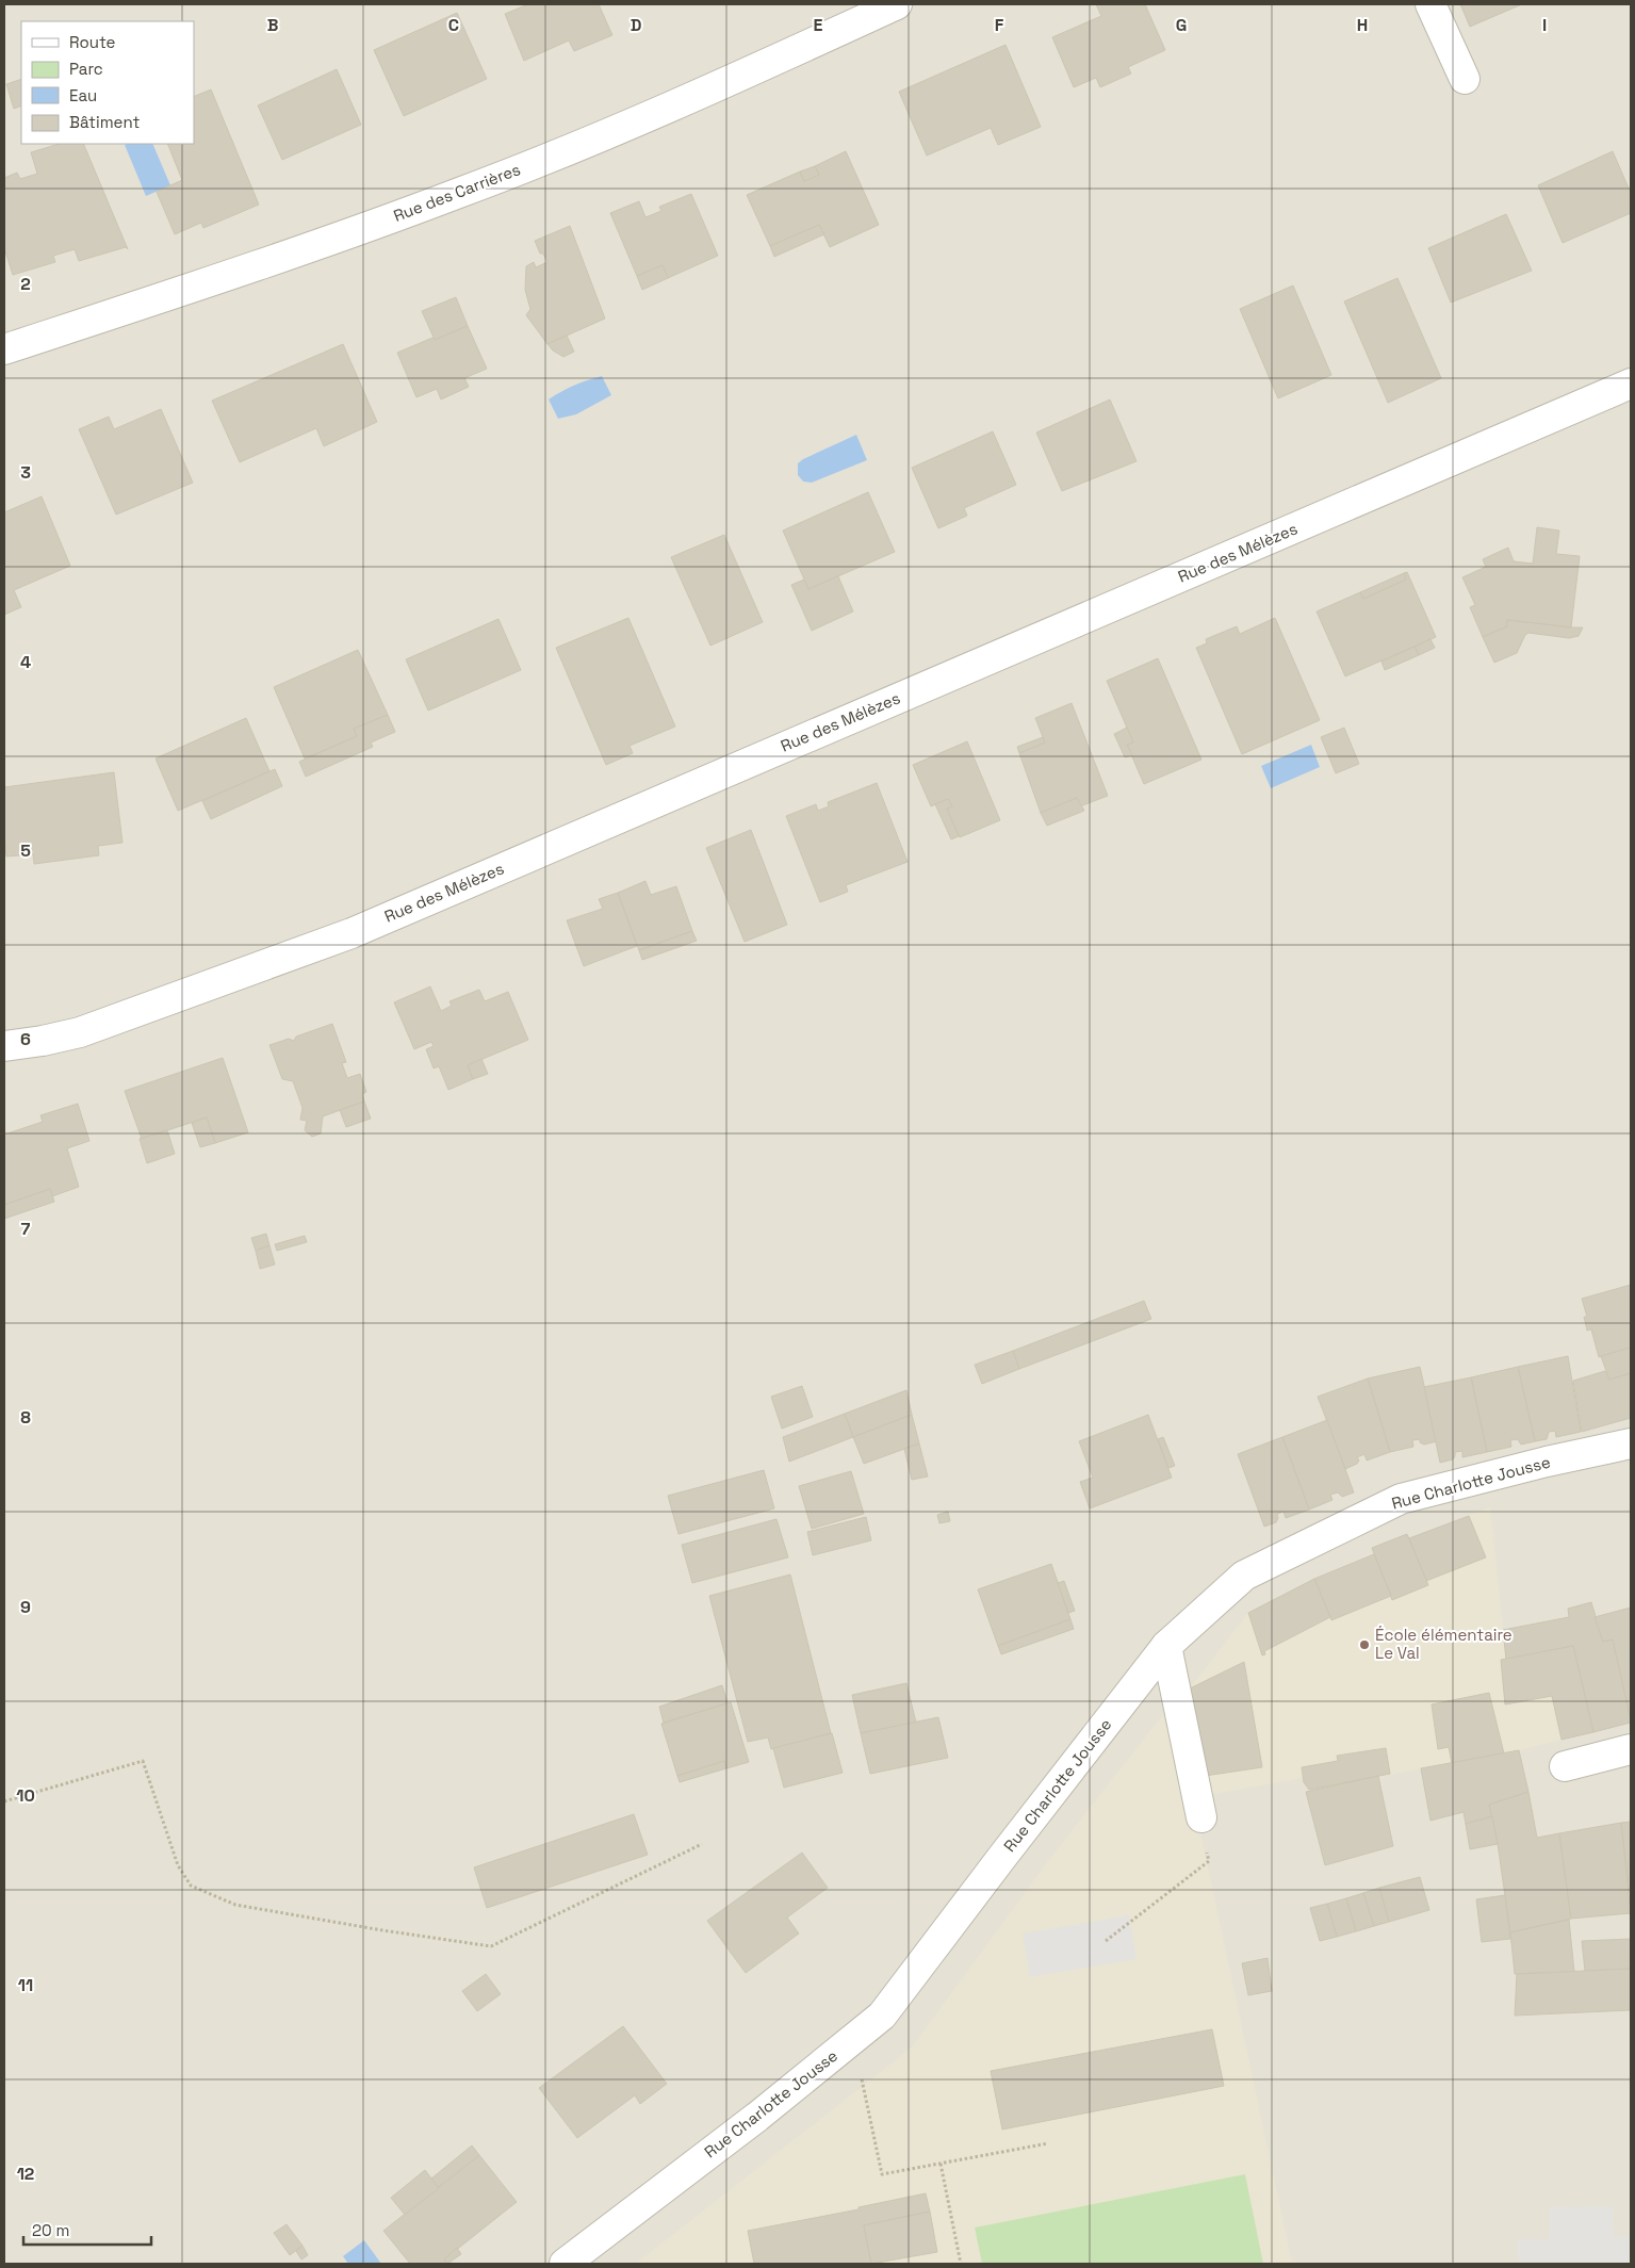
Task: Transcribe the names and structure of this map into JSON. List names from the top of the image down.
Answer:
{
  "streets": {
    "street": ["Rue des Carrières", "Rue des Mélèzes", "Rue Charlotte Jousse"]
  },
  "places": ["École élémentaire Le Val"],
  "legend": [
    "Route",
    "Parc",
    "Eau",
    "Bâtiment"
  ],
  "scale_bar": "20 m",
  "grid": {
    "columns": [
      "B",
      "C",
      "D",
      "E",
      "F",
      "G",
      "H",
      "I"
    ],
    "rows": [
      "2",
      "3",
      "4",
      "5",
      "6",
      "7",
      "8",
      "9",
      "10",
      "11",
      "12"
    ]
  }
}
